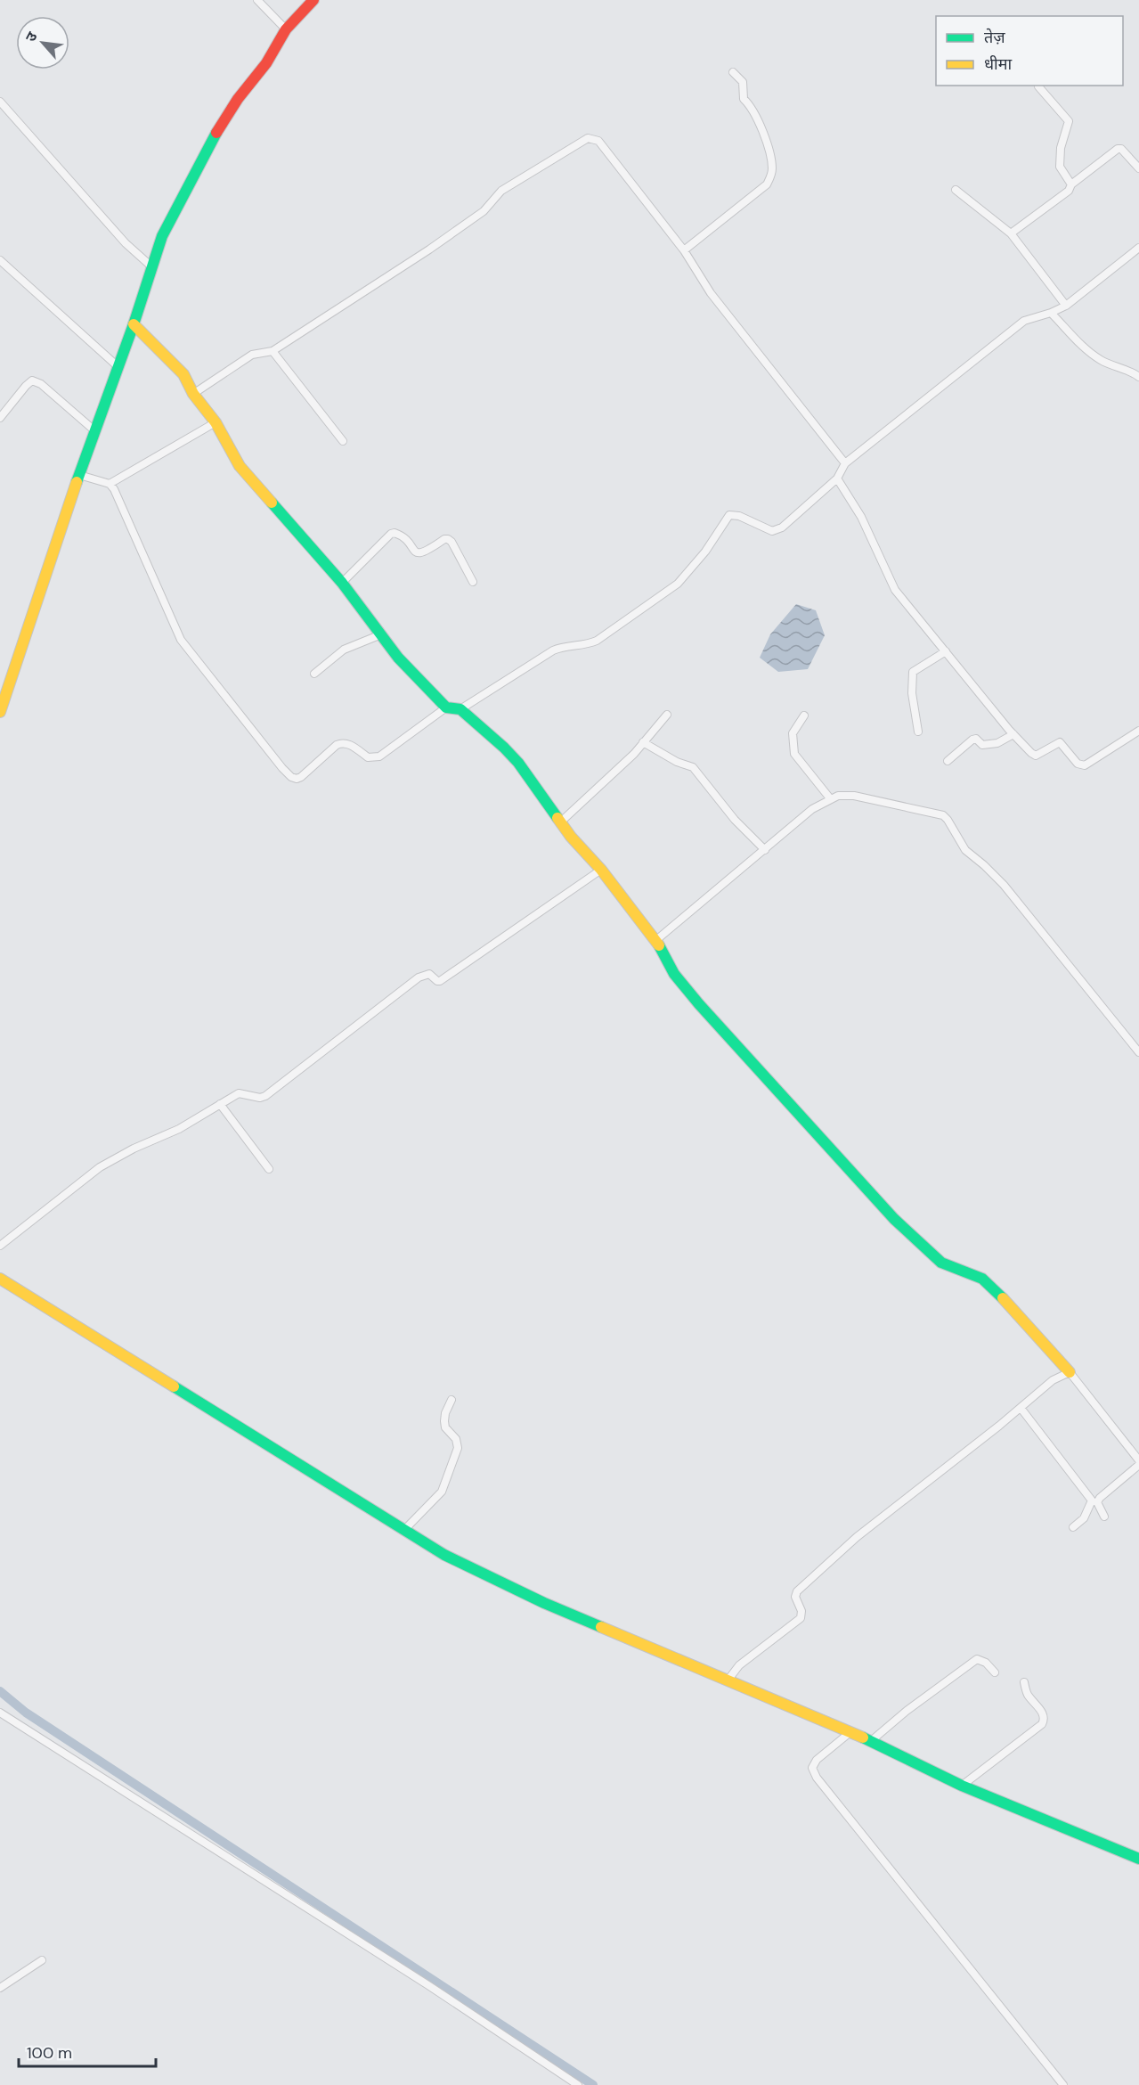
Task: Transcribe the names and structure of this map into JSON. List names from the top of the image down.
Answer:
{
  "legend": ["तेज़", "धीमा"],
  "scale_bar": "100 m",
  "north": "top left"
}
